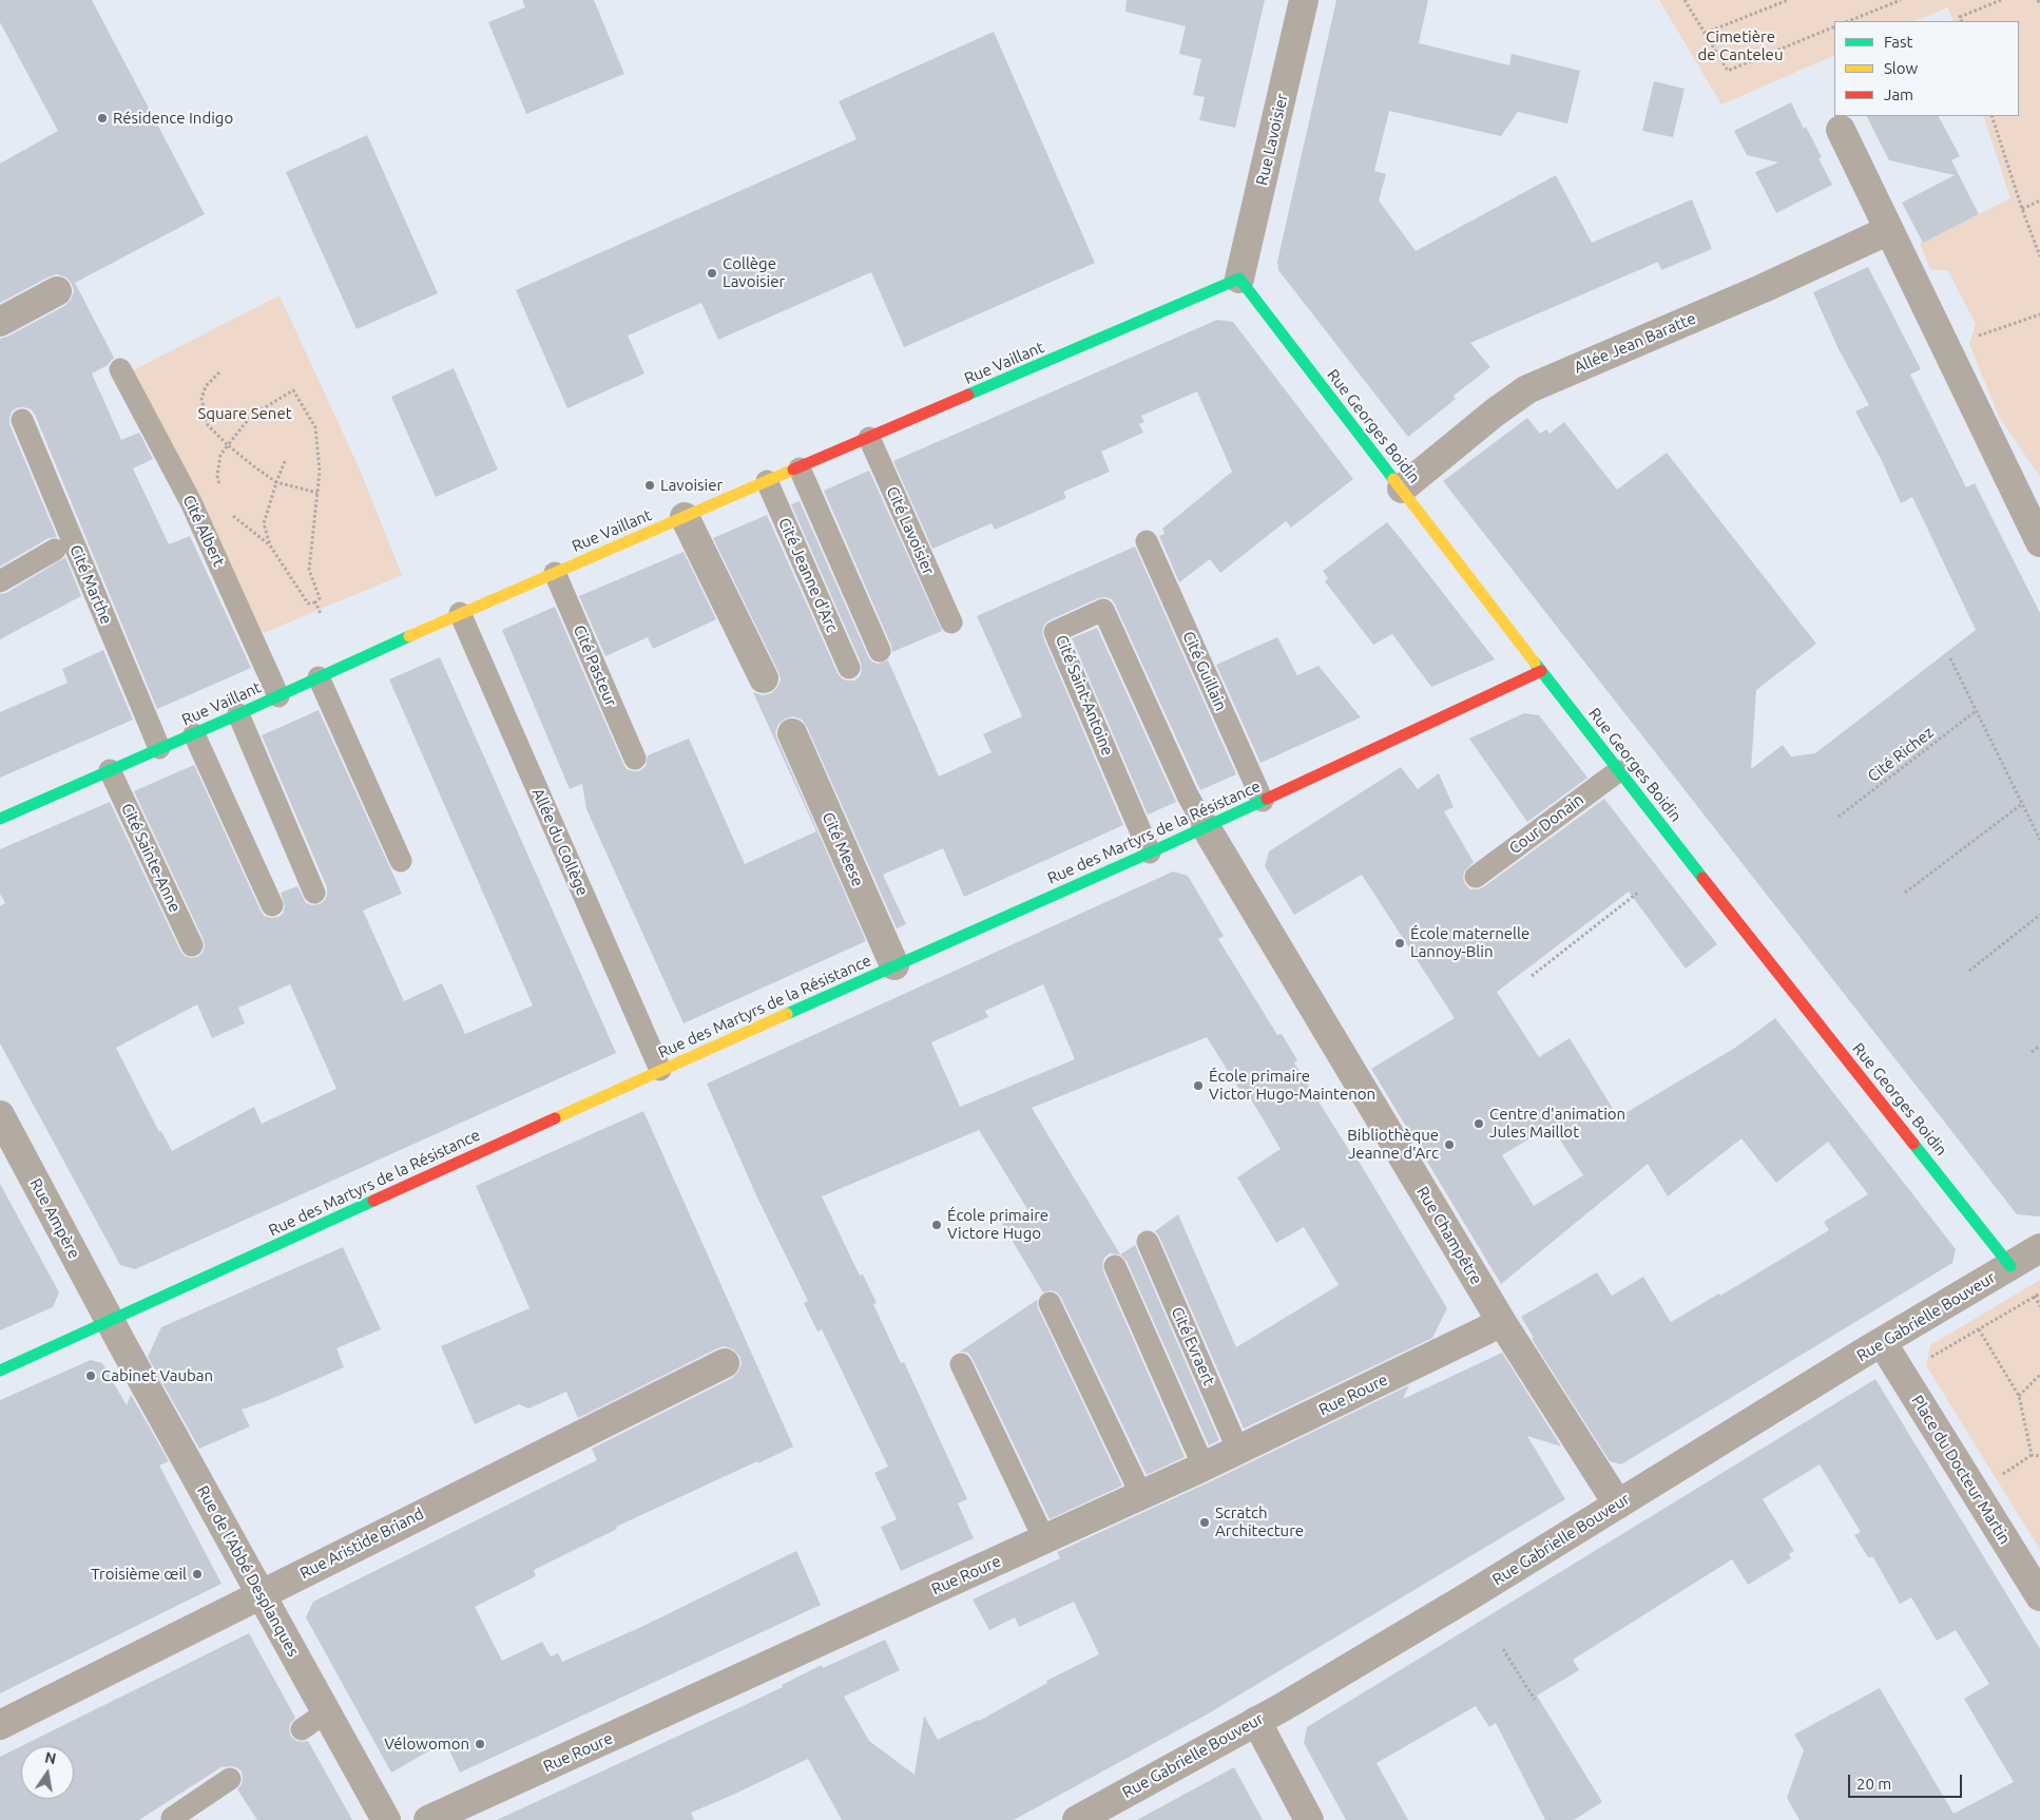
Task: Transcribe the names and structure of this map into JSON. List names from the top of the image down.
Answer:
{
  "streets": {
    "street": [
      "Rue Lavoisier",
      "Allée Jean Baratte",
      "Rue Vaillant",
      "Rue Georges Boidin",
      "Rue des Martyrs de la Résistance",
      "Cité Meese",
      "Rue Ampère",
      "Rue Champêtre",
      "Rue Gabrielle Bouveur",
      "Rue Roure",
      "Place du Docteur Martin",
      "Rue Aristide Briand",
      "Rue de l'Abbé Desplanques"
    ],
    "lane": [
      "Cité Albert",
      "Cité Lavoisier",
      "Cité Jeanne d'Arc",
      "Cité Marthe",
      "Cité Pasteur",
      "Cité Guillain",
      "Cité Saint-Antoine",
      "Cour Donain",
      "Allée du Collège",
      "Cité Sainte-Anne",
      "Cité Evraert"
    ],
    "path": ["Cité Richez"]
  },
  "crossings": [
    ["Rue Lavoisier", "Rue Vaillant"],
    ["Rue Lavoisier", "Rue Georges Boidin"],
    ["Allée Jean Baratte", "Rue Georges Boidin"],
    ["Rue Vaillant", "Rue Georges Boidin"],
    ["Rue Vaillant", "Cité Albert"],
    ["Rue Vaillant", "Cité Lavoisier"],
    ["Rue Vaillant", "Cité Jeanne d'Arc"],
    ["Rue Vaillant", "Cité Marthe"],
    ["Rue Vaillant", "Cité Pasteur"],
    ["Rue Vaillant", "Allée du Collège"],
    ["Rue Vaillant", "Cité Sainte-Anne"],
    ["Rue Georges Boidin", "Cour Donain"],
    ["Rue Georges Boidin", "Rue des Martyrs de la Résistance"],
    ["Rue Georges Boidin", "Rue Gabrielle Bouveur"],
    ["Cité Guillain", "Rue des Martyrs de la Résistance"],
    ["Cité Saint-Antoine", "Rue des Martyrs de la Résistance"],
    ["Cité Saint-Antoine", "Rue Champêtre"],
    ["Rue des Martyrs de la Résistance", "Allée du Collège"],
    ["Rue des Martyrs de la Résistance", "Cité Meese"],
    ["Rue des Martyrs de la Résistance", "Rue Ampère"],
    ["Rue des Martyrs de la Résistance", "Rue Champêtre"],
    ["Rue des Martyrs de la Résistance", "Rue de l'Abbé Desplanques"],
    ["Rue Ampère", "Rue de l'Abbé Desplanques"],
    ["Rue Champêtre", "Rue Gabrielle Bouveur"],
    ["Rue Champêtre", "Rue Roure"],
    ["Rue Gabrielle Bouveur", "Place du Docteur Martin"],
    ["Cité Evraert", "Rue Roure"],
    ["Rue Aristide Briand", "Rue de l'Abbé Desplanques"]
  ],
  "parks": ["Cimetière de Canteleu", "Square Senet"],
  "places": [
    "Résidence Indigo",
    "Collège Lavoisier",
    "Lavoisier",
    "École maternelle Lannoy-Blin",
    "École primaire Victor Hugo-Maintenon",
    "Centre d'animation Jules Maillot",
    "Bibliothèque Jeanne d'Arc",
    "École primaire Victore Hugo",
    "Cabinet Vauban",
    "Scratch Architecture",
    "Troisième œil",
    "Vélowomon"
  ],
  "legend": ["Fast", "Slow", "Jam"],
  "scale_bar": "20 m",
  "north": "top"
}
